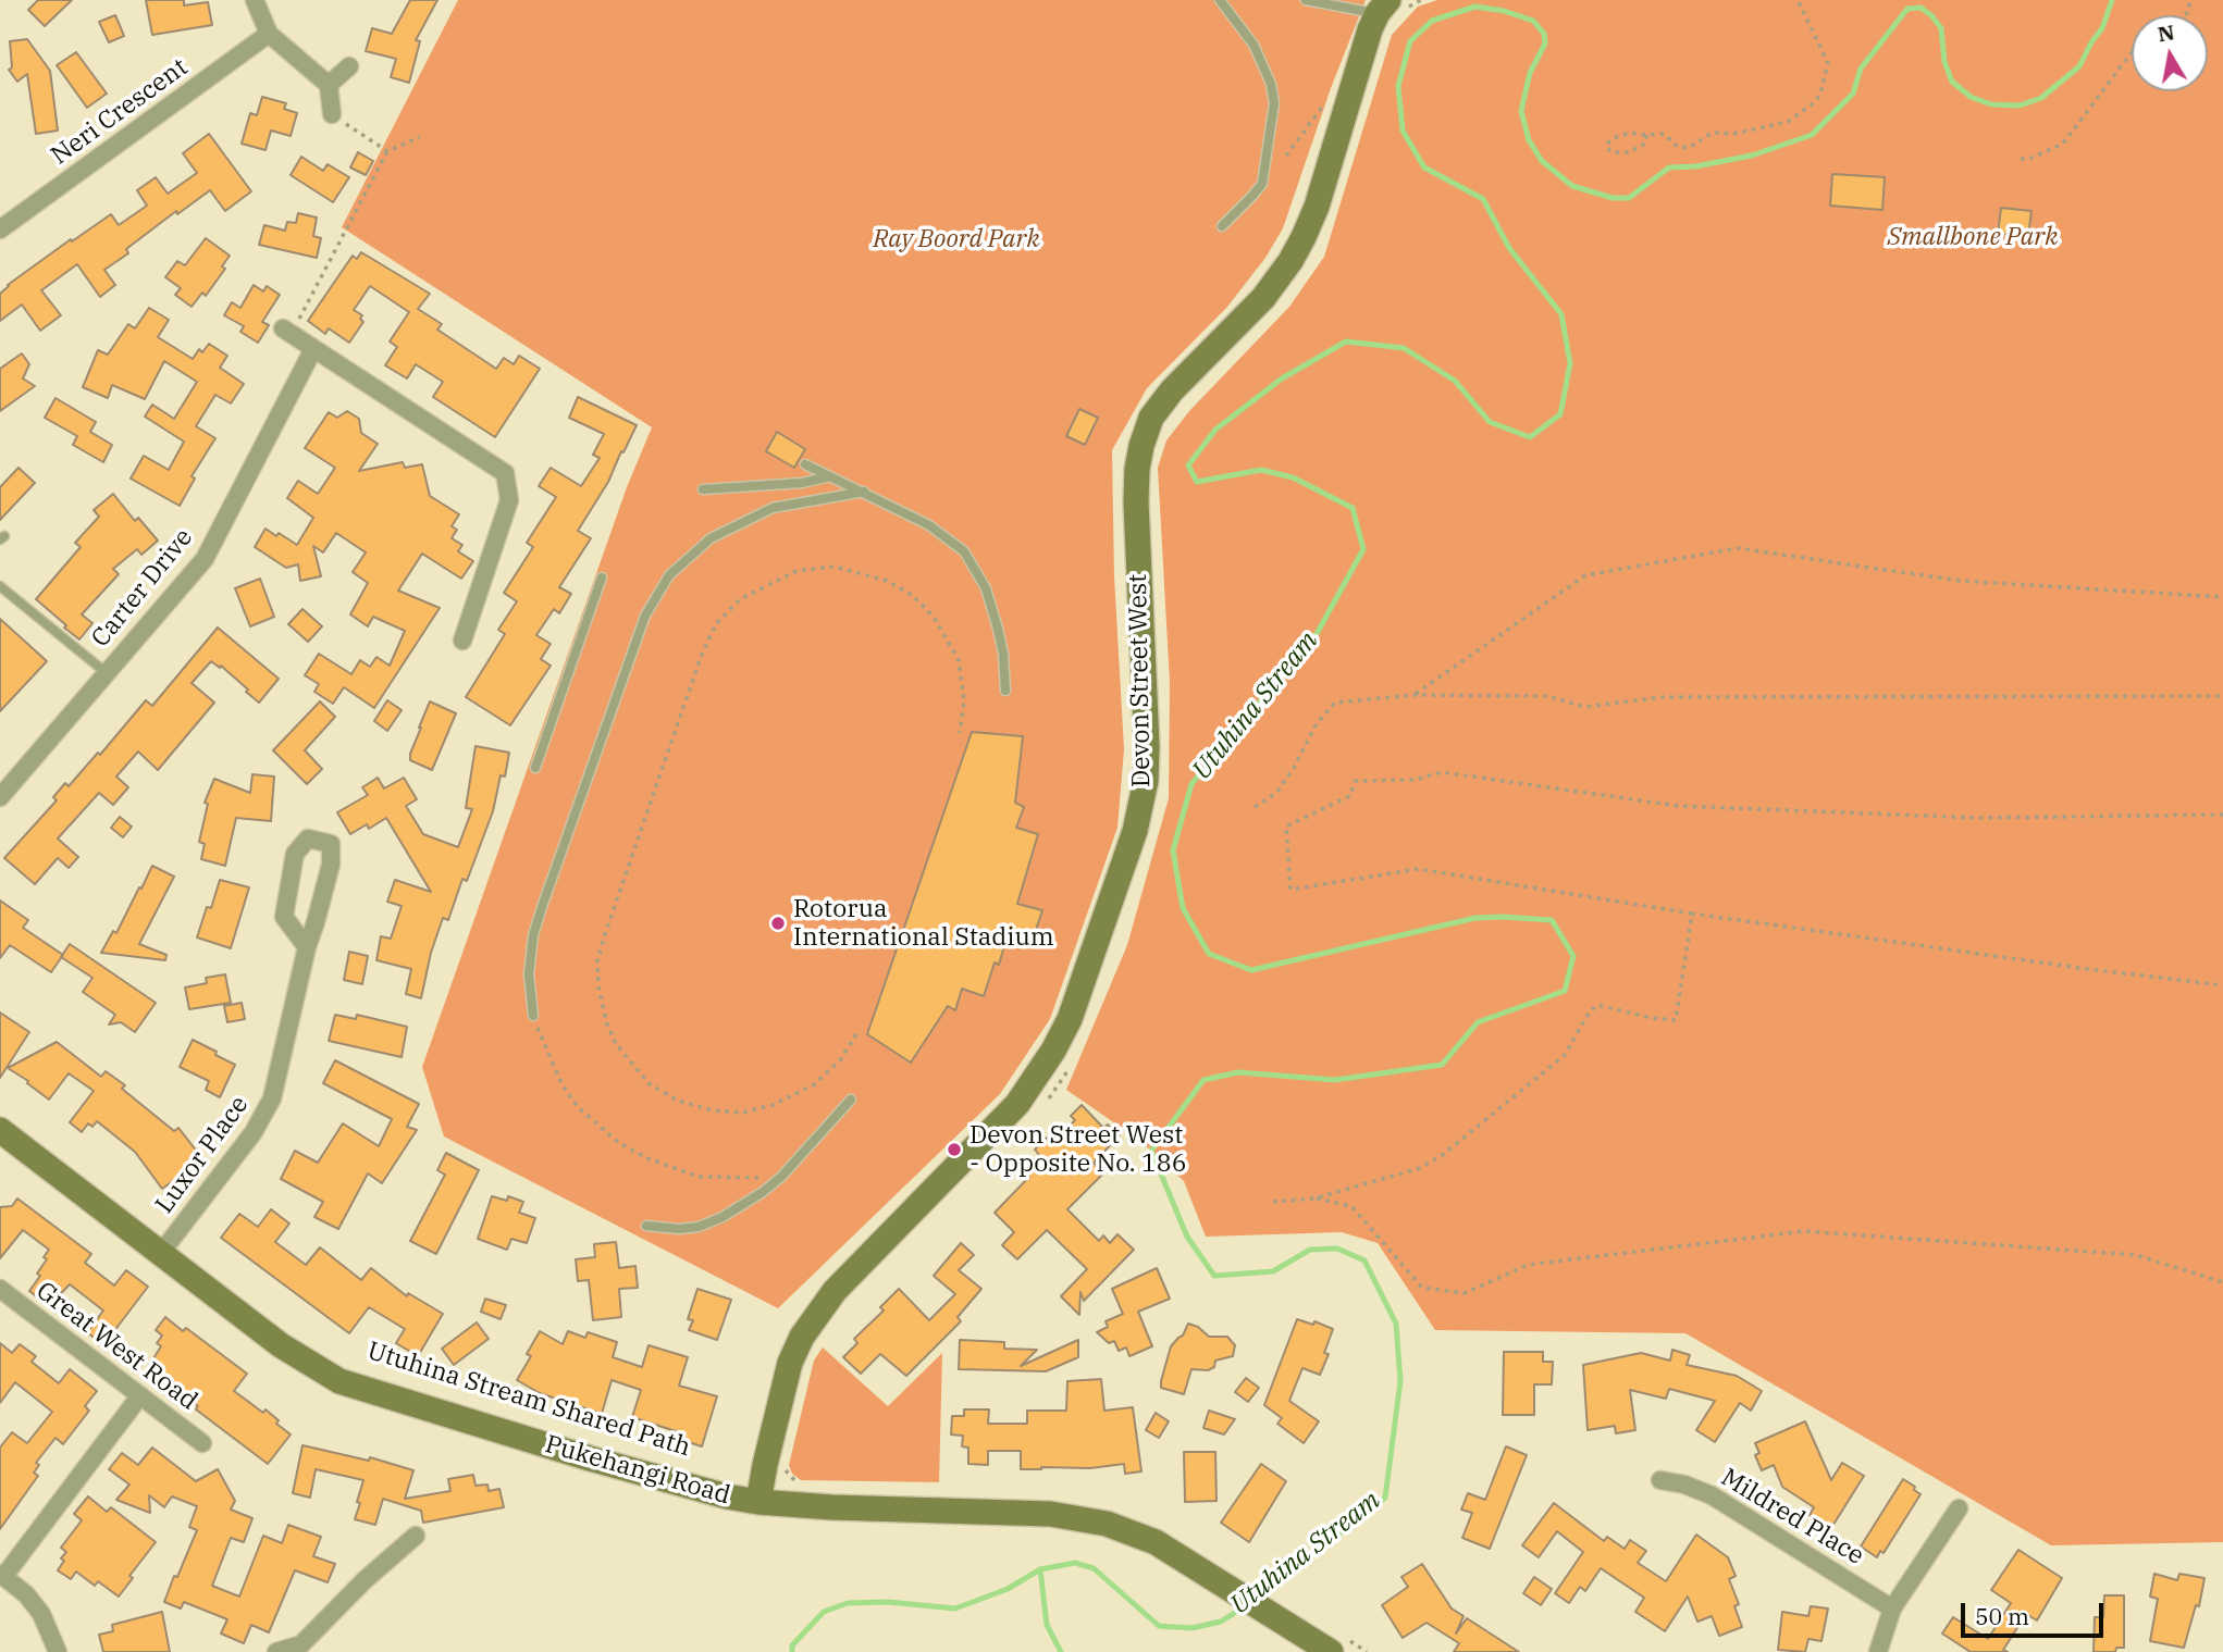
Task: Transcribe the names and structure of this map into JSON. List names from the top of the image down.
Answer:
{
  "streets": {
    "main road": ["Devon Street West", "Pukehangi Road"],
    "street": [
      "Neri Crescent",
      "Carter Drive",
      "Luxor Place",
      "Great West Road",
      "Mildred Place"
    ]
  },
  "crossings": [
    ["Devon Street West", "Pukehangi Road"],
    ["Luxor Place", "Pukehangi Road"]
  ],
  "water": ["Utuhina Stream"],
  "parks": ["Smallbone Park", "Ray Boord Park"],
  "places": ["Rotorua International Stadium", "Devon Street West - Opposite No. 186"],
  "scale_bar": "50 m",
  "north": "top"
}
